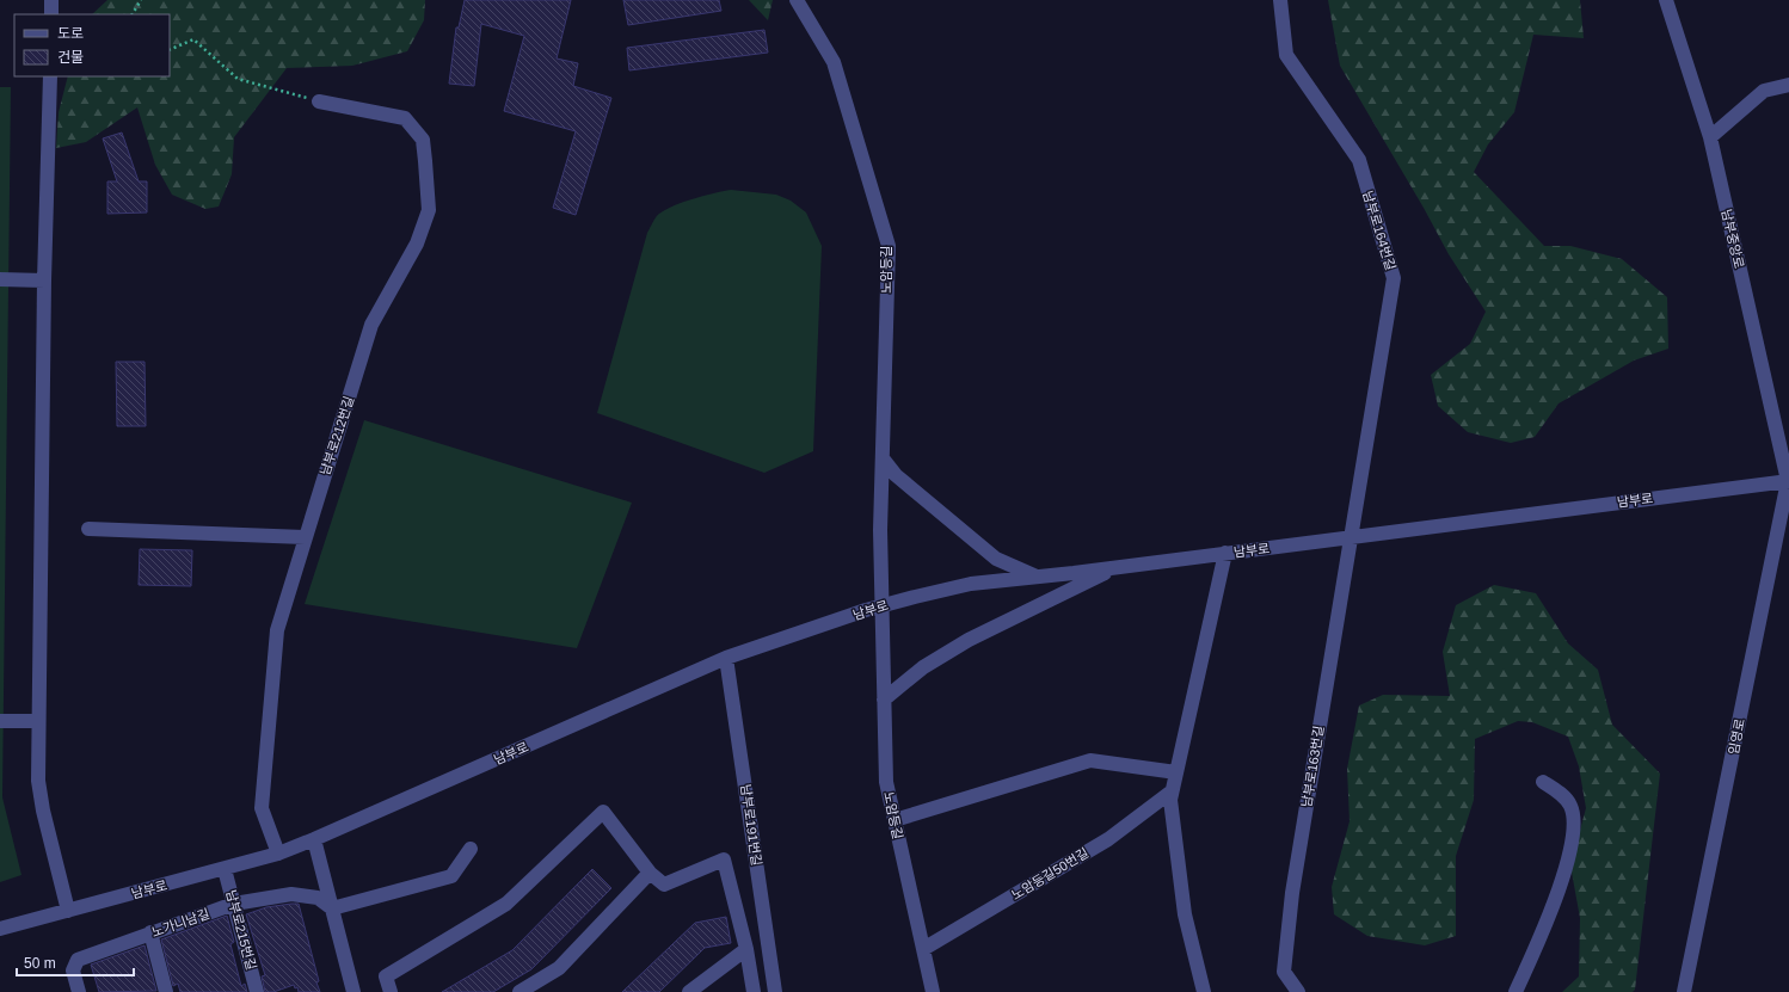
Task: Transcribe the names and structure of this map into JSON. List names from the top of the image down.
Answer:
{
  "streets": {
    "street": [
      "남부로164번길",
      "남부중앙로",
      "노암등길",
      "남부로212번길",
      "남부로",
      "임영로",
      "남부로163번길",
      "남부로191번길",
      "노암등길50번길",
      "노가니남길",
      "남부로215번길"
    ]
  },
  "crossings": [
    ["남부로164번길", "남부로"],
    ["남부로164번길", "남부로163번길"],
    ["남부중앙로", "남부로"],
    ["남부중앙로", "임영로"],
    ["노암등길", "노암등길50번길"],
    ["남부로212번길", "남부로"],
    ["남부로", "임영로"],
    ["남부로", "남부로163번길"],
    ["남부로", "남부로191번길"],
    ["남부로", "남부로215번길"],
    ["노가니남길", "남부로215번길"]
  ],
  "legend": ["도로", "건물"],
  "scale_bar": "50 m"
}
